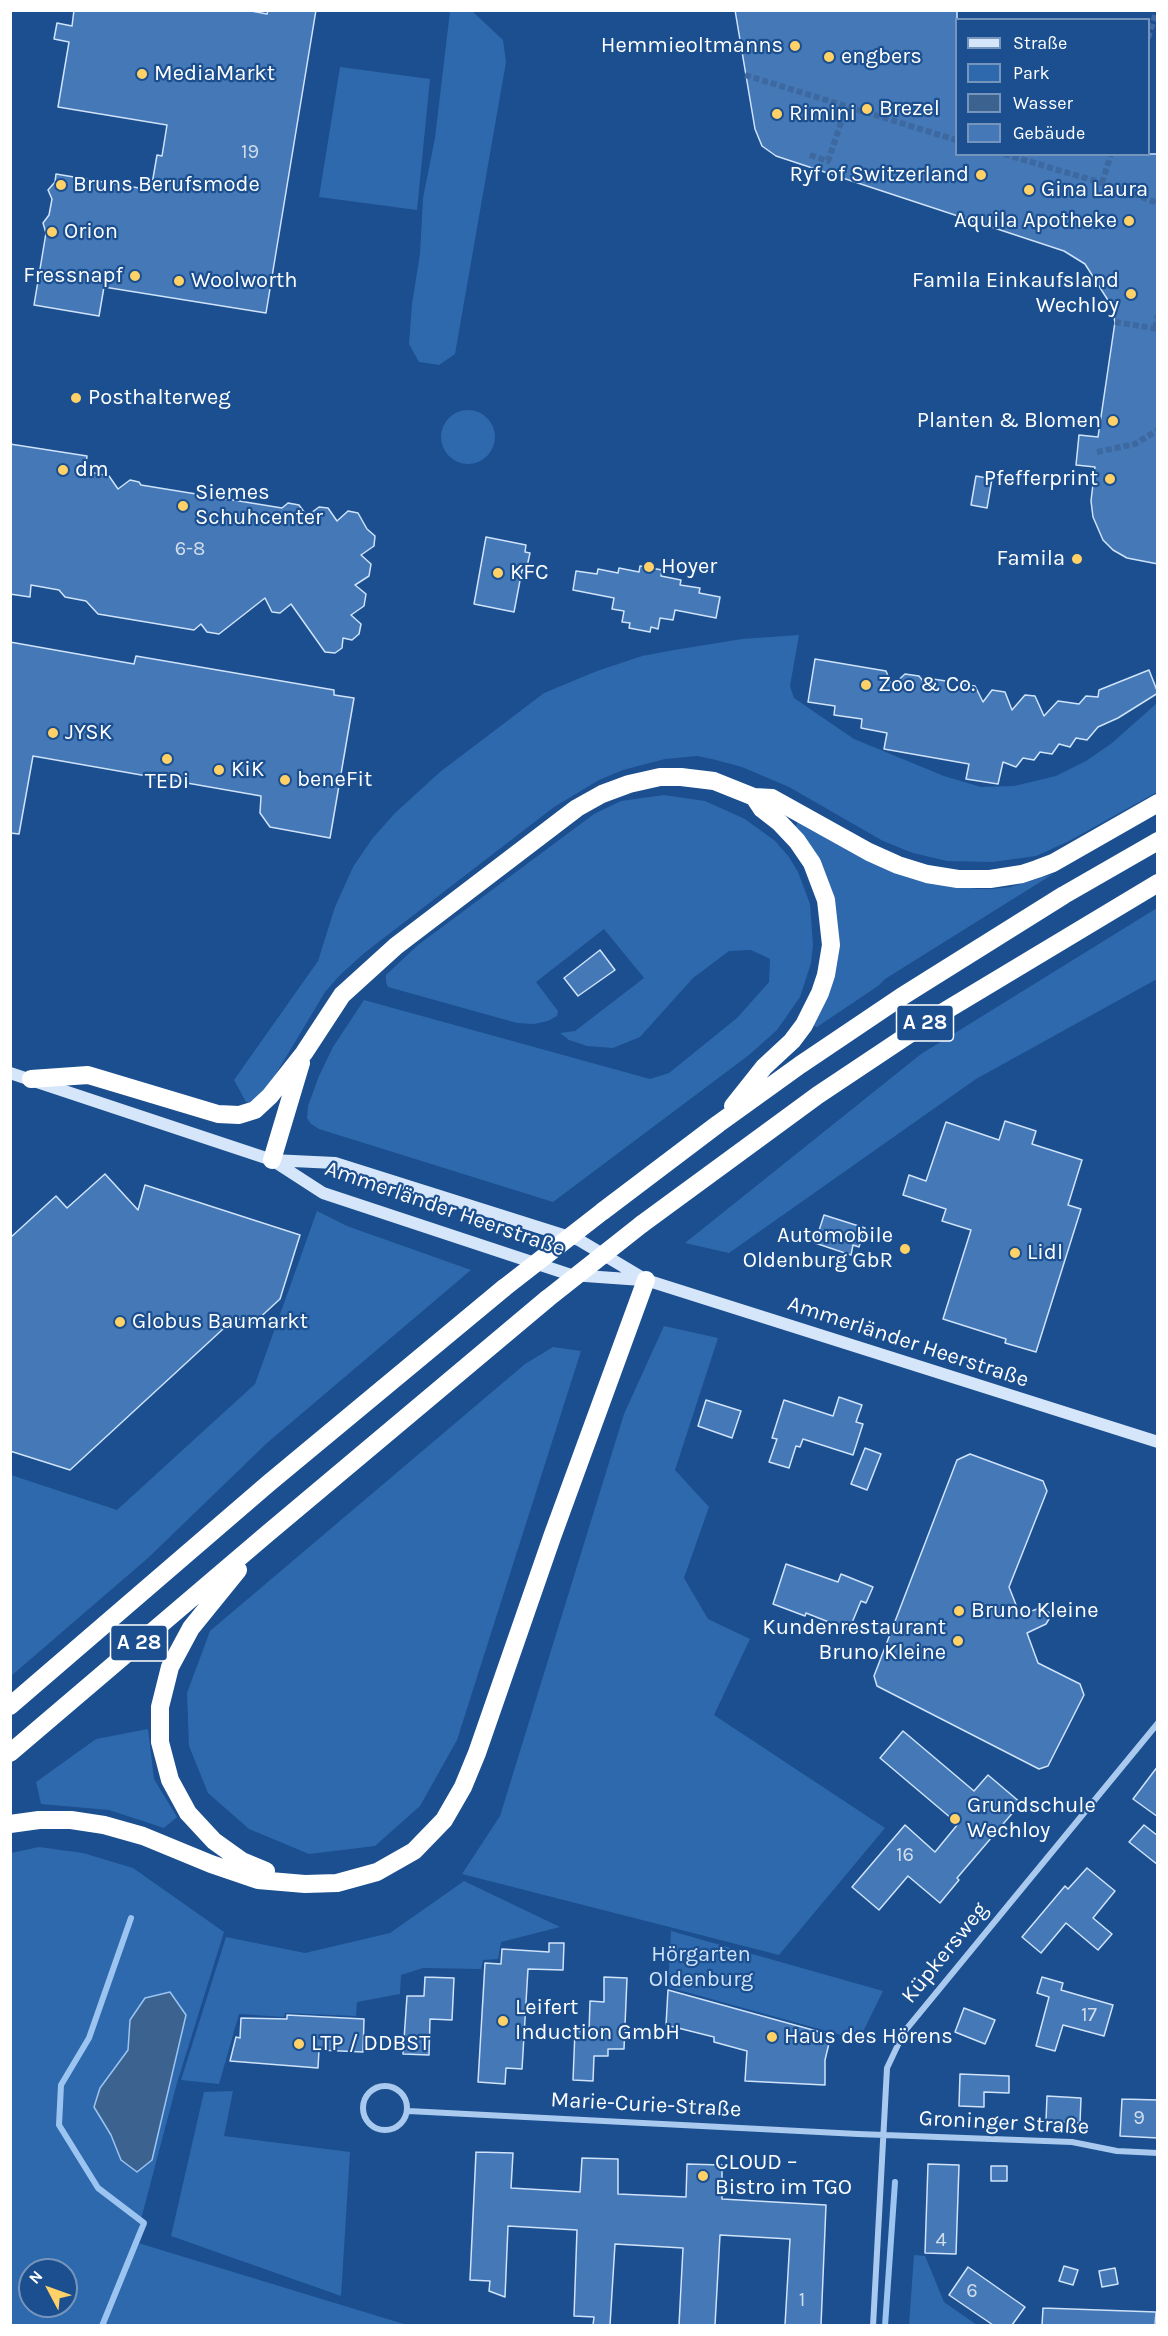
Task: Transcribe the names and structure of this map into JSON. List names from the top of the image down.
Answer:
{
  "streets": {
    "highway": ["A 28"],
    "street": [
      "Ammerländer Heerstraße",
      "Küpkersweg",
      "Marie-Curie-Straße",
      "Groninger Straße"
    ]
  },
  "crossings": [
    ["Küpkersweg", "Marie-Curie-Straße"],
    ["Küpkersweg", "Groninger Straße"],
    ["Marie-Curie-Straße", "Groninger Straße"]
  ],
  "parks": ["Hörgarten Oldenburg"],
  "places": [
    "Hemmieoltmanns",
    "engbers",
    "MediaMarkt",
    "Brezel",
    "Rimini",
    "Ryf of Switzerland",
    "Bruns Berufsmode",
    "Gina Laura",
    "Aquila Apotheke",
    "Orion",
    "Fressnapf",
    "Woolworth",
    "Famila Einkaufsland Wechloy",
    "Posthalterweg",
    "Planten & Blomen",
    "dm",
    "Pfefferprint",
    "Siemes Schuhcenter",
    "Famila",
    "Hoyer",
    "KFC",
    "Zoo & Co.",
    "JYSK",
    "TEDi",
    "KiK",
    "beneFit",
    "Automobile Oldenburg GbR",
    "Lidl",
    "Globus Baumarkt",
    "Bruno Kleine",
    "Kundenrestaurant Bruno Kleine",
    "Grundschule Wechloy",
    "Leifert Induction GmbH",
    "Haus des Hörens",
    "LTP / DDBST",
    "CLOUD – Bistro im TGO"
  ],
  "house_numbers": [
    "19",
    "6-8",
    "16",
    "17",
    "9",
    "4",
    "6",
    "1"
  ],
  "legend": [
    "Straße",
    "Park",
    "Wasser",
    "Gebäude"
  ],
  "north": "top left"
}
